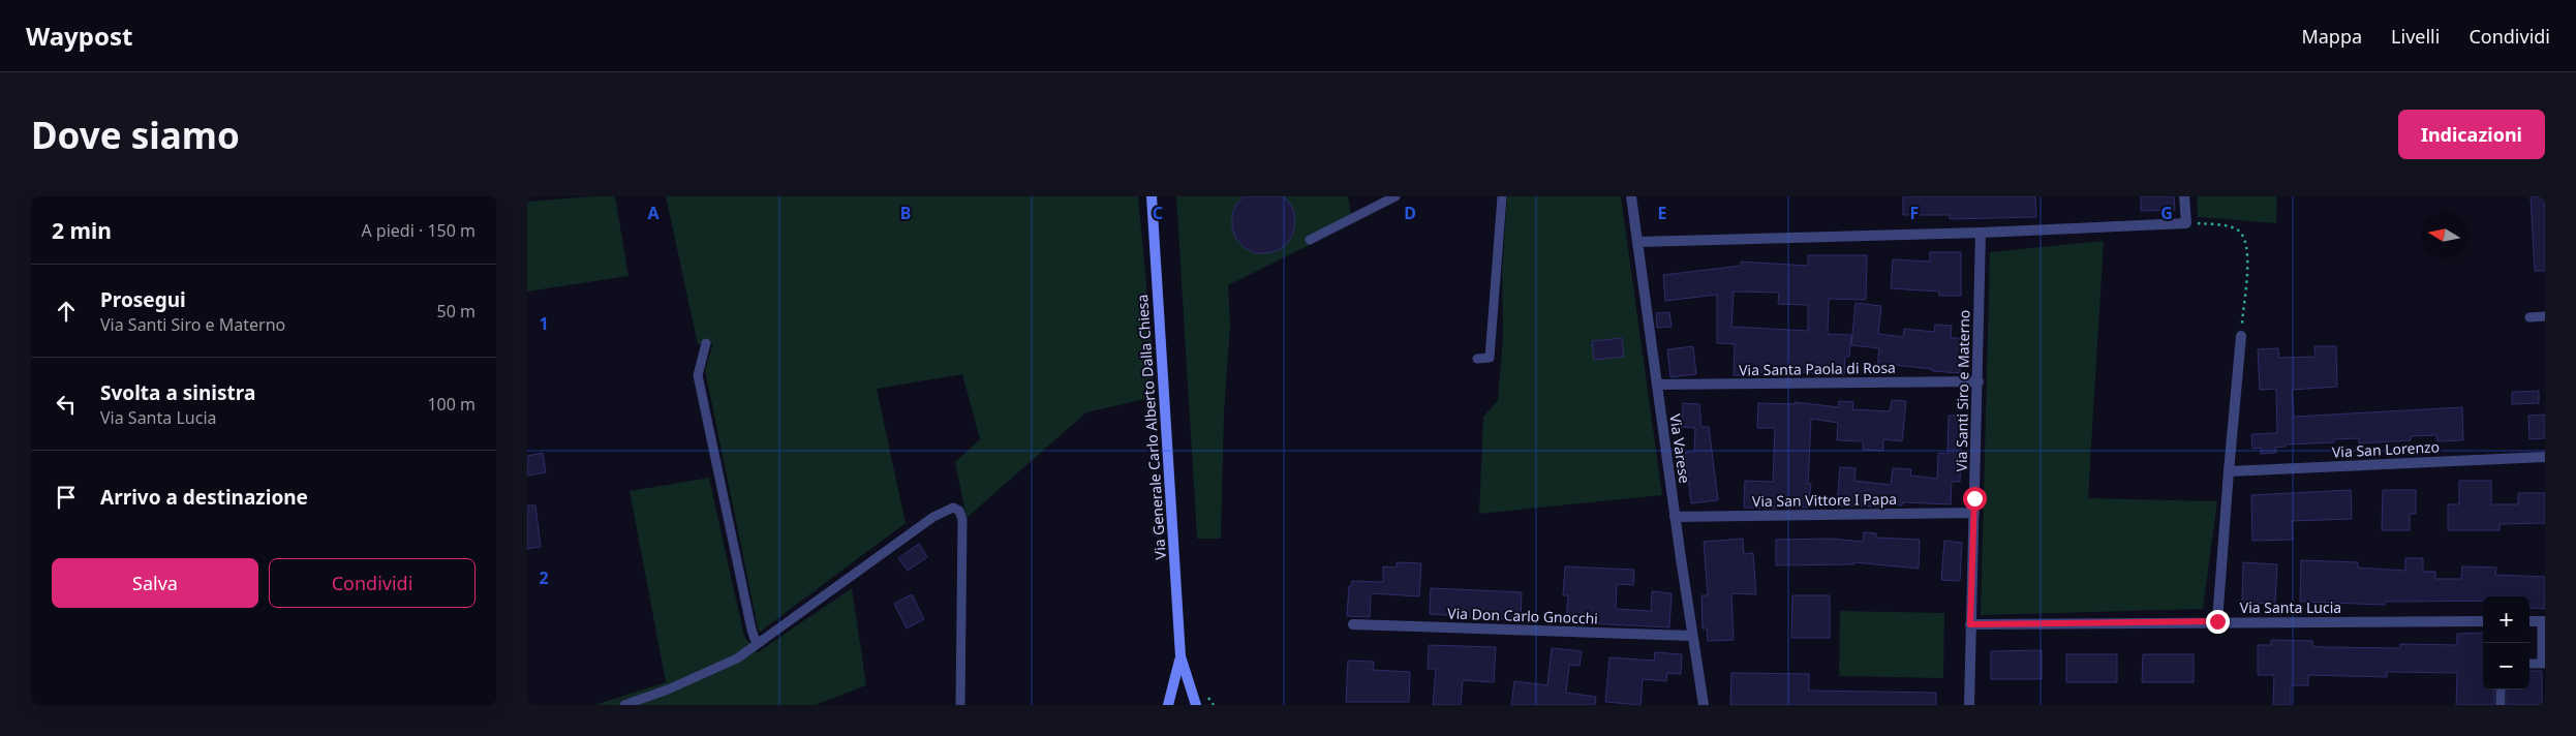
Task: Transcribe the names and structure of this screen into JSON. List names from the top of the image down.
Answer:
{
  "streets": {
    "street": [
      "Via Santa Paola di Rosa",
      "Via Santi Siro e Materno",
      "Via Generale Carlo Alberto Dalla Chiesa",
      "Via Varese",
      "Via San Lorenzo",
      "Via San Vittore I Papa",
      "Via Santa Lucia",
      "Via Don Carlo Gnocchi"
    ]
  },
  "crossings": [
    ["Via Santa Paola di Rosa", "Via Santi Siro e Materno"],
    ["Via Santa Paola di Rosa", "Via Varese"],
    ["Via Santi Siro e Materno", "Via San Vittore I Papa"],
    ["Via Santi Siro e Materno", "Via Santa Lucia"],
    ["Via Varese", "Via San Vittore I Papa"],
    ["Via Varese", "Via Don Carlo Gnocchi"]
  ],
  "north": "left",
  "page": {
    "header": "Waypost",
    "nav": ["Mappa", "Livelli", "Condividi"],
    "buttons": [
      "Indicazioni",
      ["Salva", "Condividi"]
    ],
    "title": "Dove siamo",
    "heading": ["2 min", "A piedi · 150 m"],
    "list": [
      ["Prosegui", "Via Santi Siro e Materno", "50 m"],
      ["Svolta a sinistra", "Via Santa Lucia", "100 m"],
      "Arrivo a destinazione"
    ],
    "map_buttons": ["+", "−"]
  },
  "grid": {
    "columns": [
      "A",
      "B",
      "C",
      "D",
      "E",
      "F",
      "G"
    ],
    "rows": ["1", "2"]
  }
}
